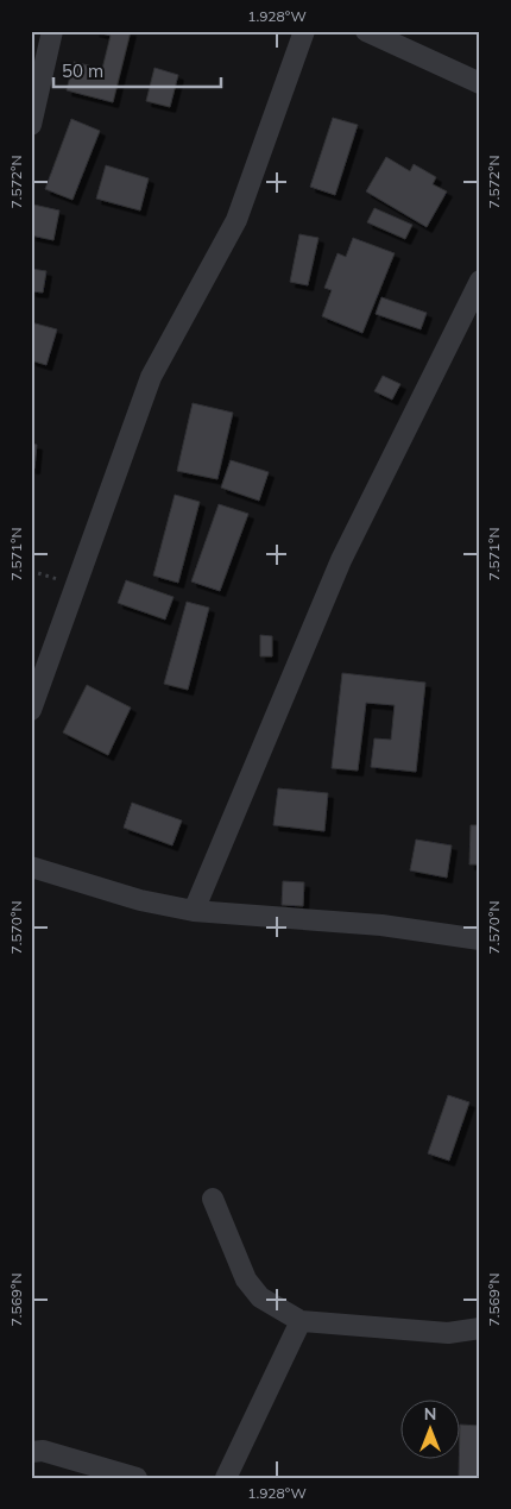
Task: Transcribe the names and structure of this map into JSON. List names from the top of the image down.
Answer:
{
  "scale_bar": "50 m",
  "north": "top",
  "coordinates": [
    "1.928°W",
    "7.572°N",
    "7.571°N",
    "7.570°N",
    "7.569°N"
  ]
}
